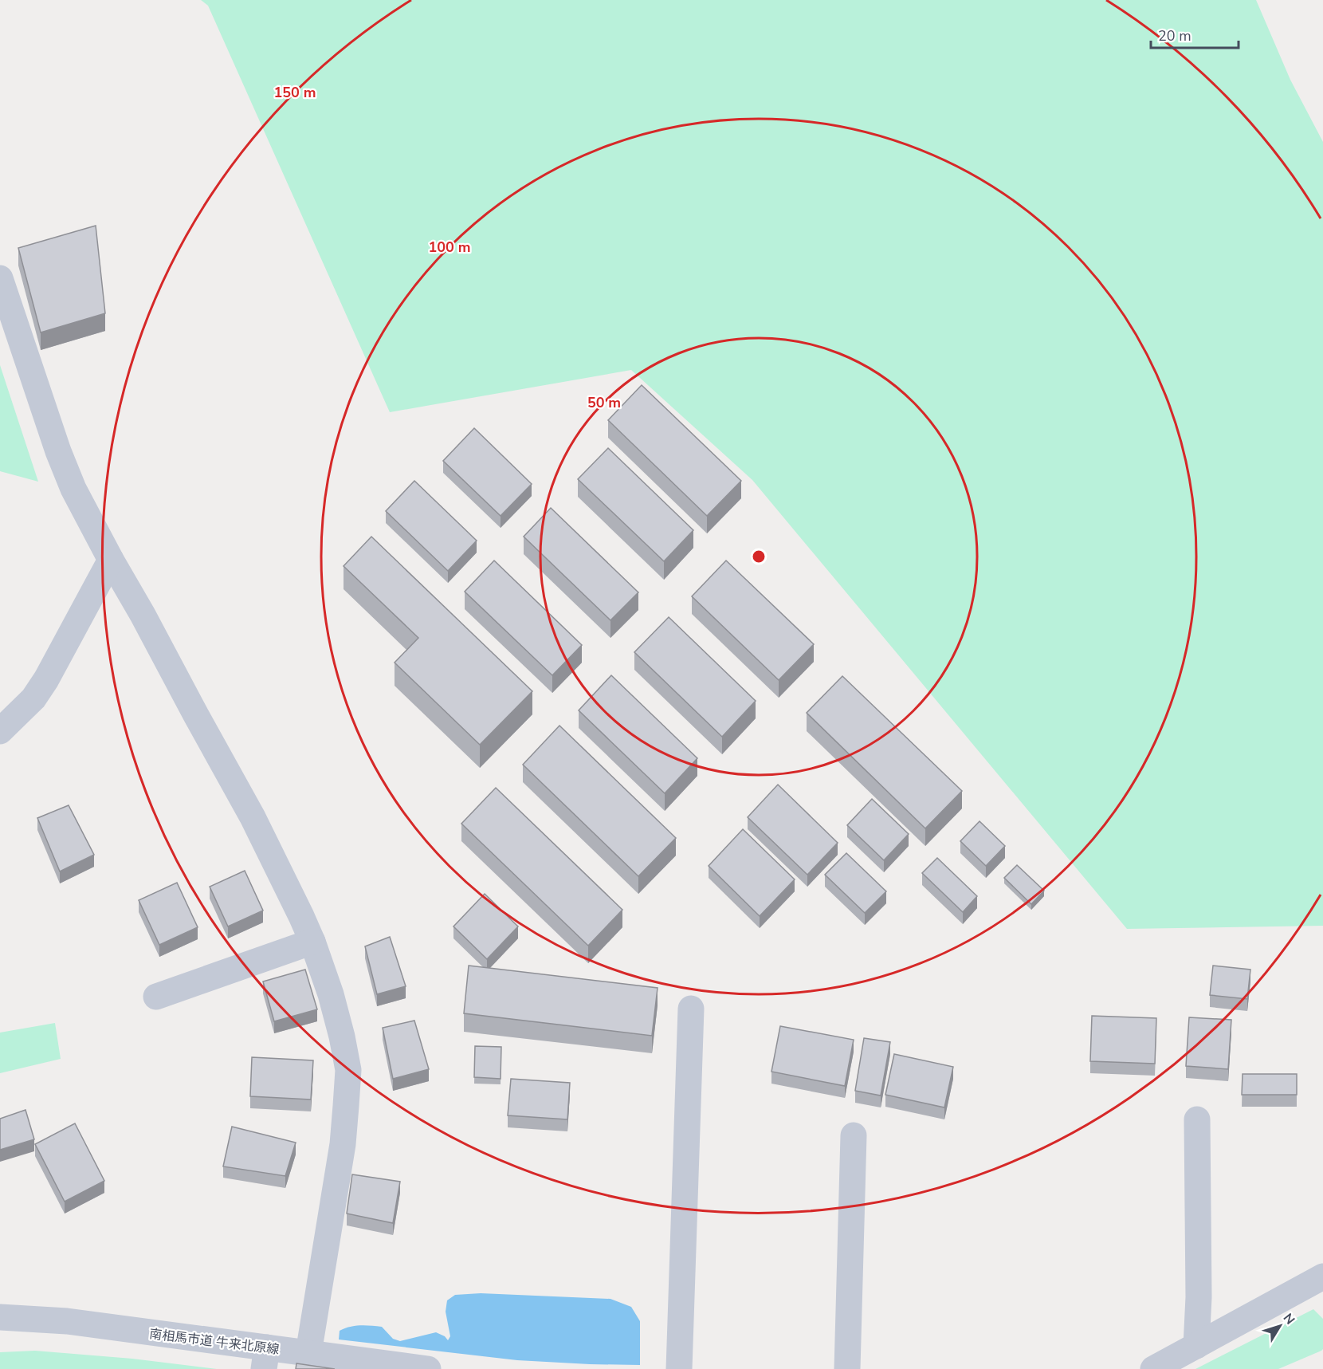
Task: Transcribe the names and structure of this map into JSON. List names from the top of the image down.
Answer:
{
  "streets": {
    "street": ["南相馬市道 牛来北原線"]
  },
  "scale_bar": "20 m",
  "north": "top right",
  "rings": ["150 m", "100 m", "50 m"]
}
